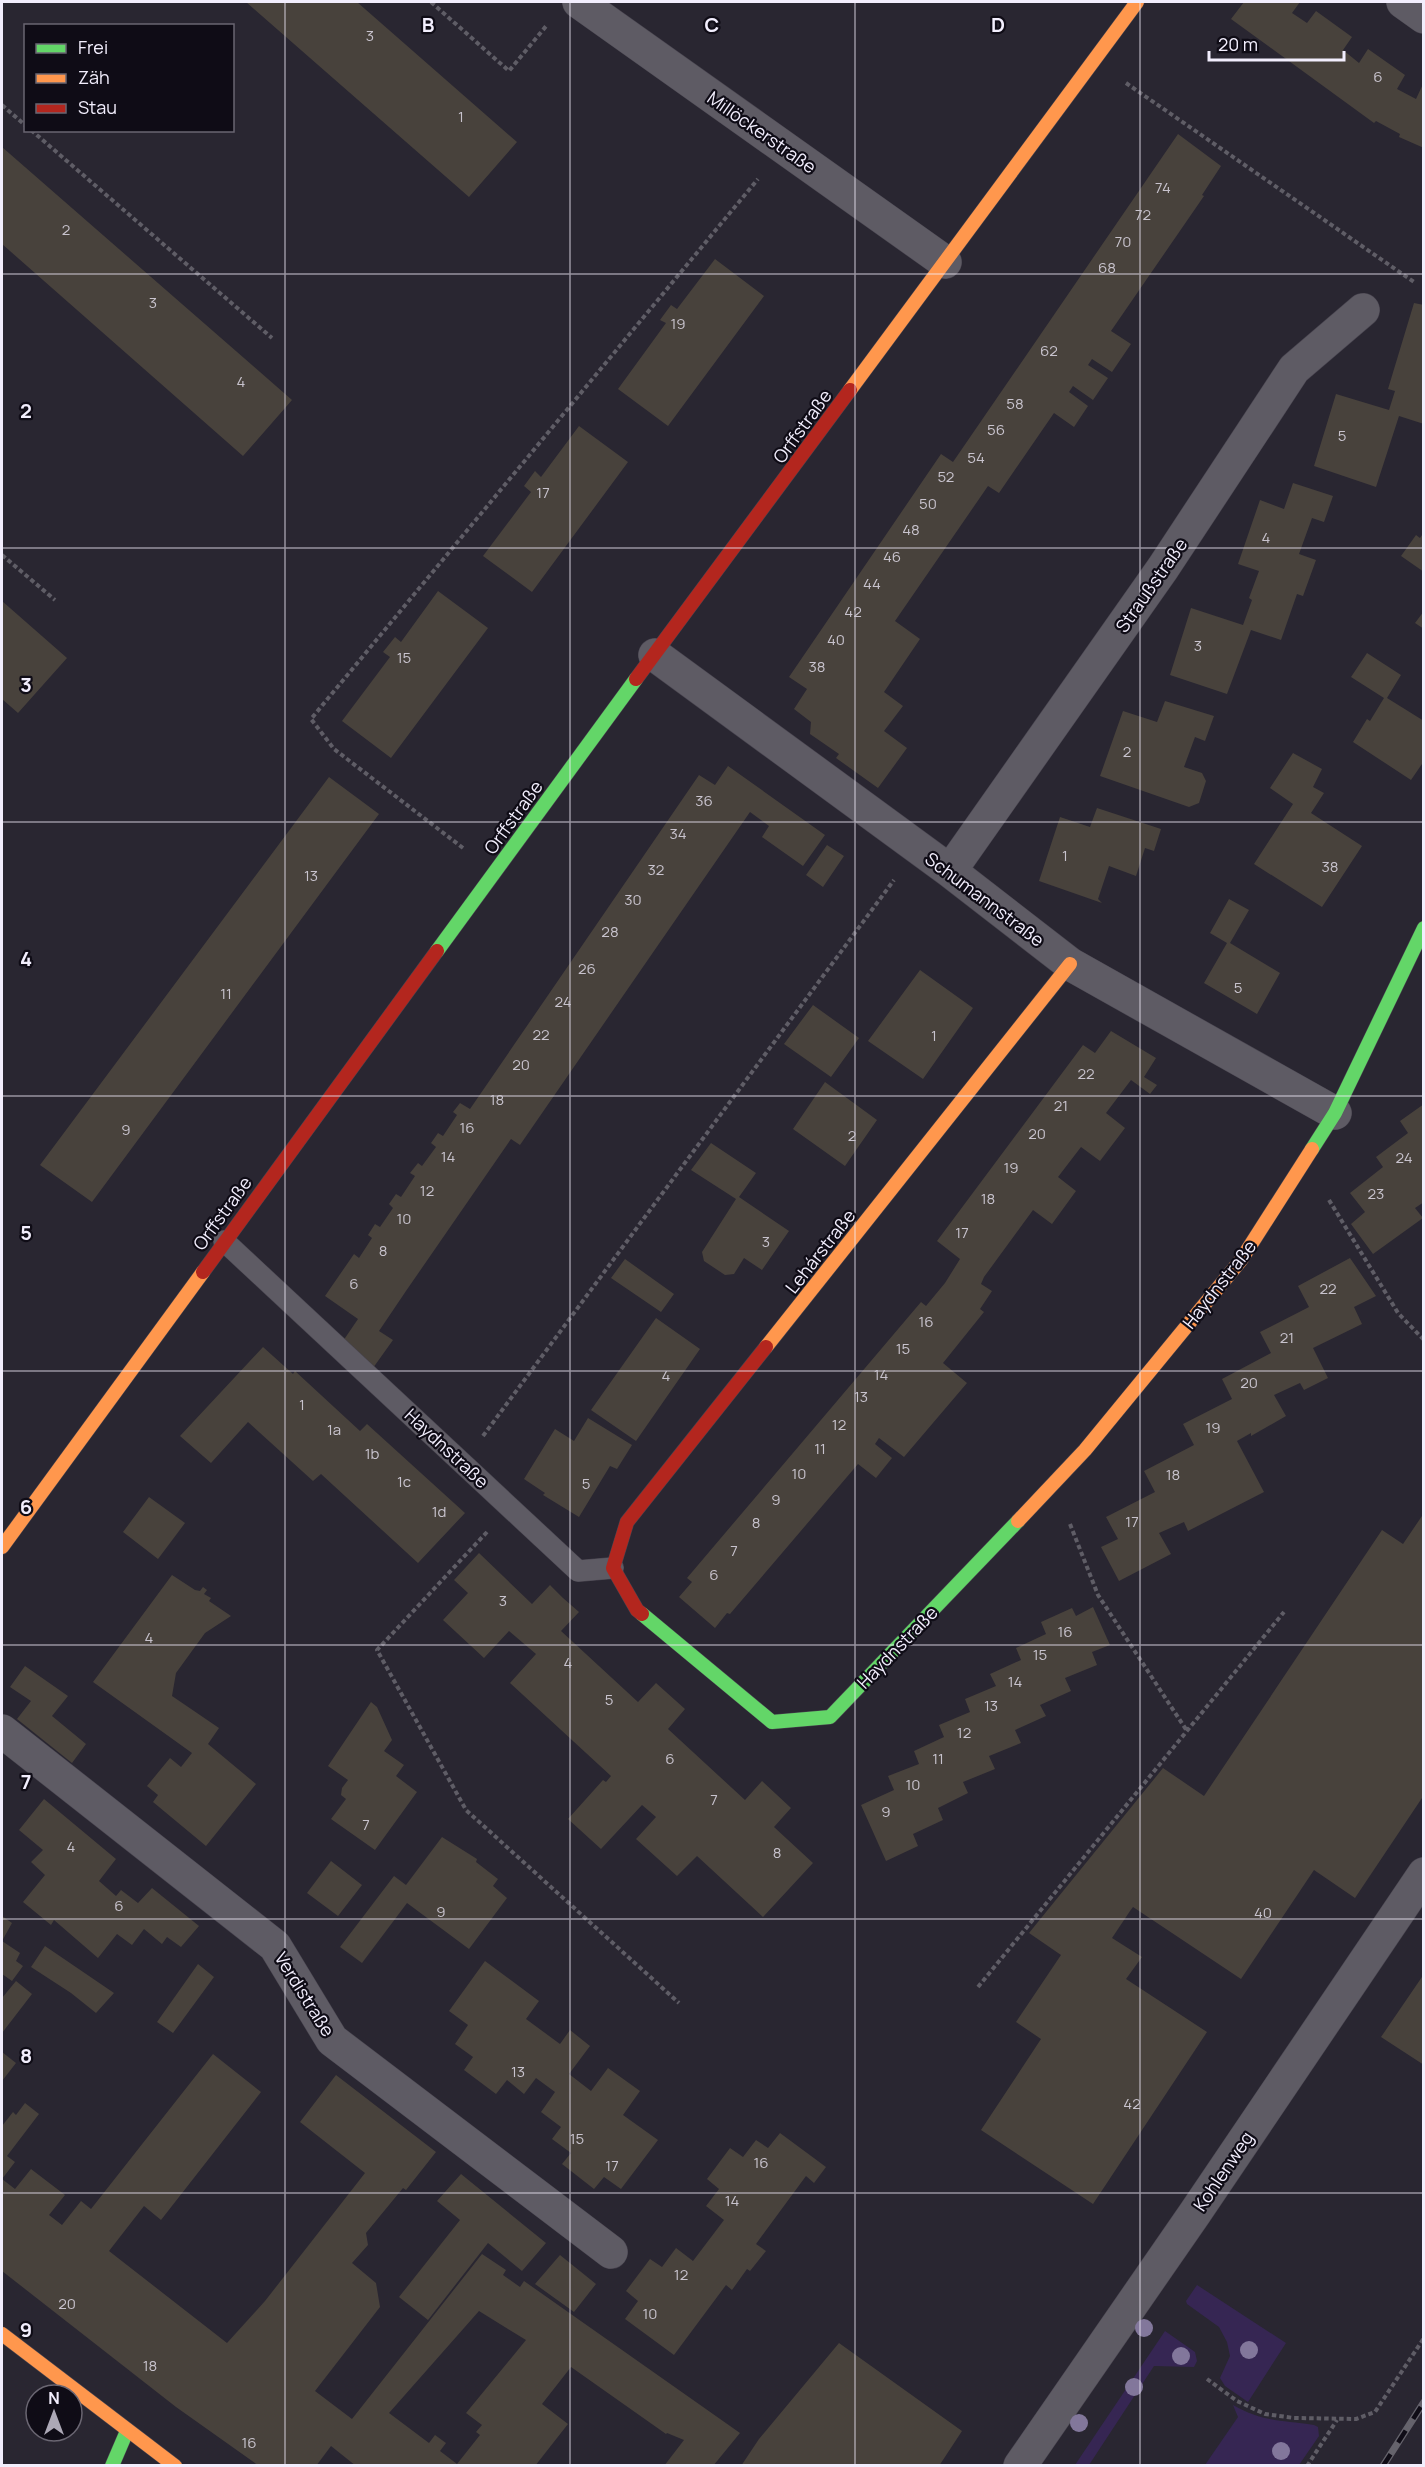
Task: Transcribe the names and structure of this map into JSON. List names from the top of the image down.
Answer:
{
  "streets": {
    "street": [
      "Millöckerstraße",
      "Orffstraße",
      "Straußstraße",
      "Schumannstraße",
      "Lehárstraße",
      "Haydnstraße",
      "Verdistraße",
      "Kohlenweg"
    ]
  },
  "crossings": [
    ["Millöckerstraße", "Orffstraße"],
    ["Orffstraße", "Schumannstraße"],
    ["Orffstraße", "Haydnstraße"],
    ["Straußstraße", "Schumannstraße"],
    ["Schumannstraße", "Lehárstraße"],
    ["Schumannstraße", "Haydnstraße"],
    ["Lehárstraße", "Haydnstraße"]
  ],
  "house_numbers": [
    "3",
    "6",
    "1",
    "74",
    "72",
    "2",
    "70",
    "68",
    "3",
    "19",
    "62",
    "4",
    "58",
    "56",
    "5",
    "54",
    "52",
    "17",
    "50",
    "48",
    "4",
    "46",
    "44",
    "42",
    "40",
    "3",
    "15",
    "38",
    "2",
    "36",
    "34",
    "1",
    "38",
    "32",
    "13",
    "30",
    "28",
    "26",
    "5",
    "11",
    "24",
    "22",
    "1",
    "20",
    "22",
    "18",
    "21",
    "16",
    "9",
    "20",
    "2",
    "14",
    "24",
    "19",
    "12",
    "23",
    "18",
    "10",
    "17",
    "3",
    "8",
    "6",
    "22",
    "16",
    "21",
    "15",
    "14",
    "4",
    "20",
    "13",
    "1",
    "12",
    "19",
    "1a",
    "11",
    "1b",
    "10",
    "18",
    "1c",
    "5",
    "9",
    "1d",
    "17",
    "8",
    "7",
    "6",
    "3",
    "16",
    "4",
    "15",
    "4",
    "14",
    "5",
    "13",
    "12",
    "6",
    "11",
    "10",
    "7",
    "9",
    "7",
    "4",
    "8",
    "6",
    "9",
    "40",
    "13",
    "42",
    "15",
    "16",
    "17",
    "14",
    "12",
    "20",
    "10",
    "18",
    "16"
  ],
  "legend": ["Frei", "Zäh", "Stau"],
  "scale_bar": "20 m",
  "north": "top",
  "grid": {
    "columns": ["B", "C", "D"],
    "rows": [
      "2",
      "3",
      "4",
      "5",
      "6",
      "7",
      "8",
      "9"
    ]
  }
}
